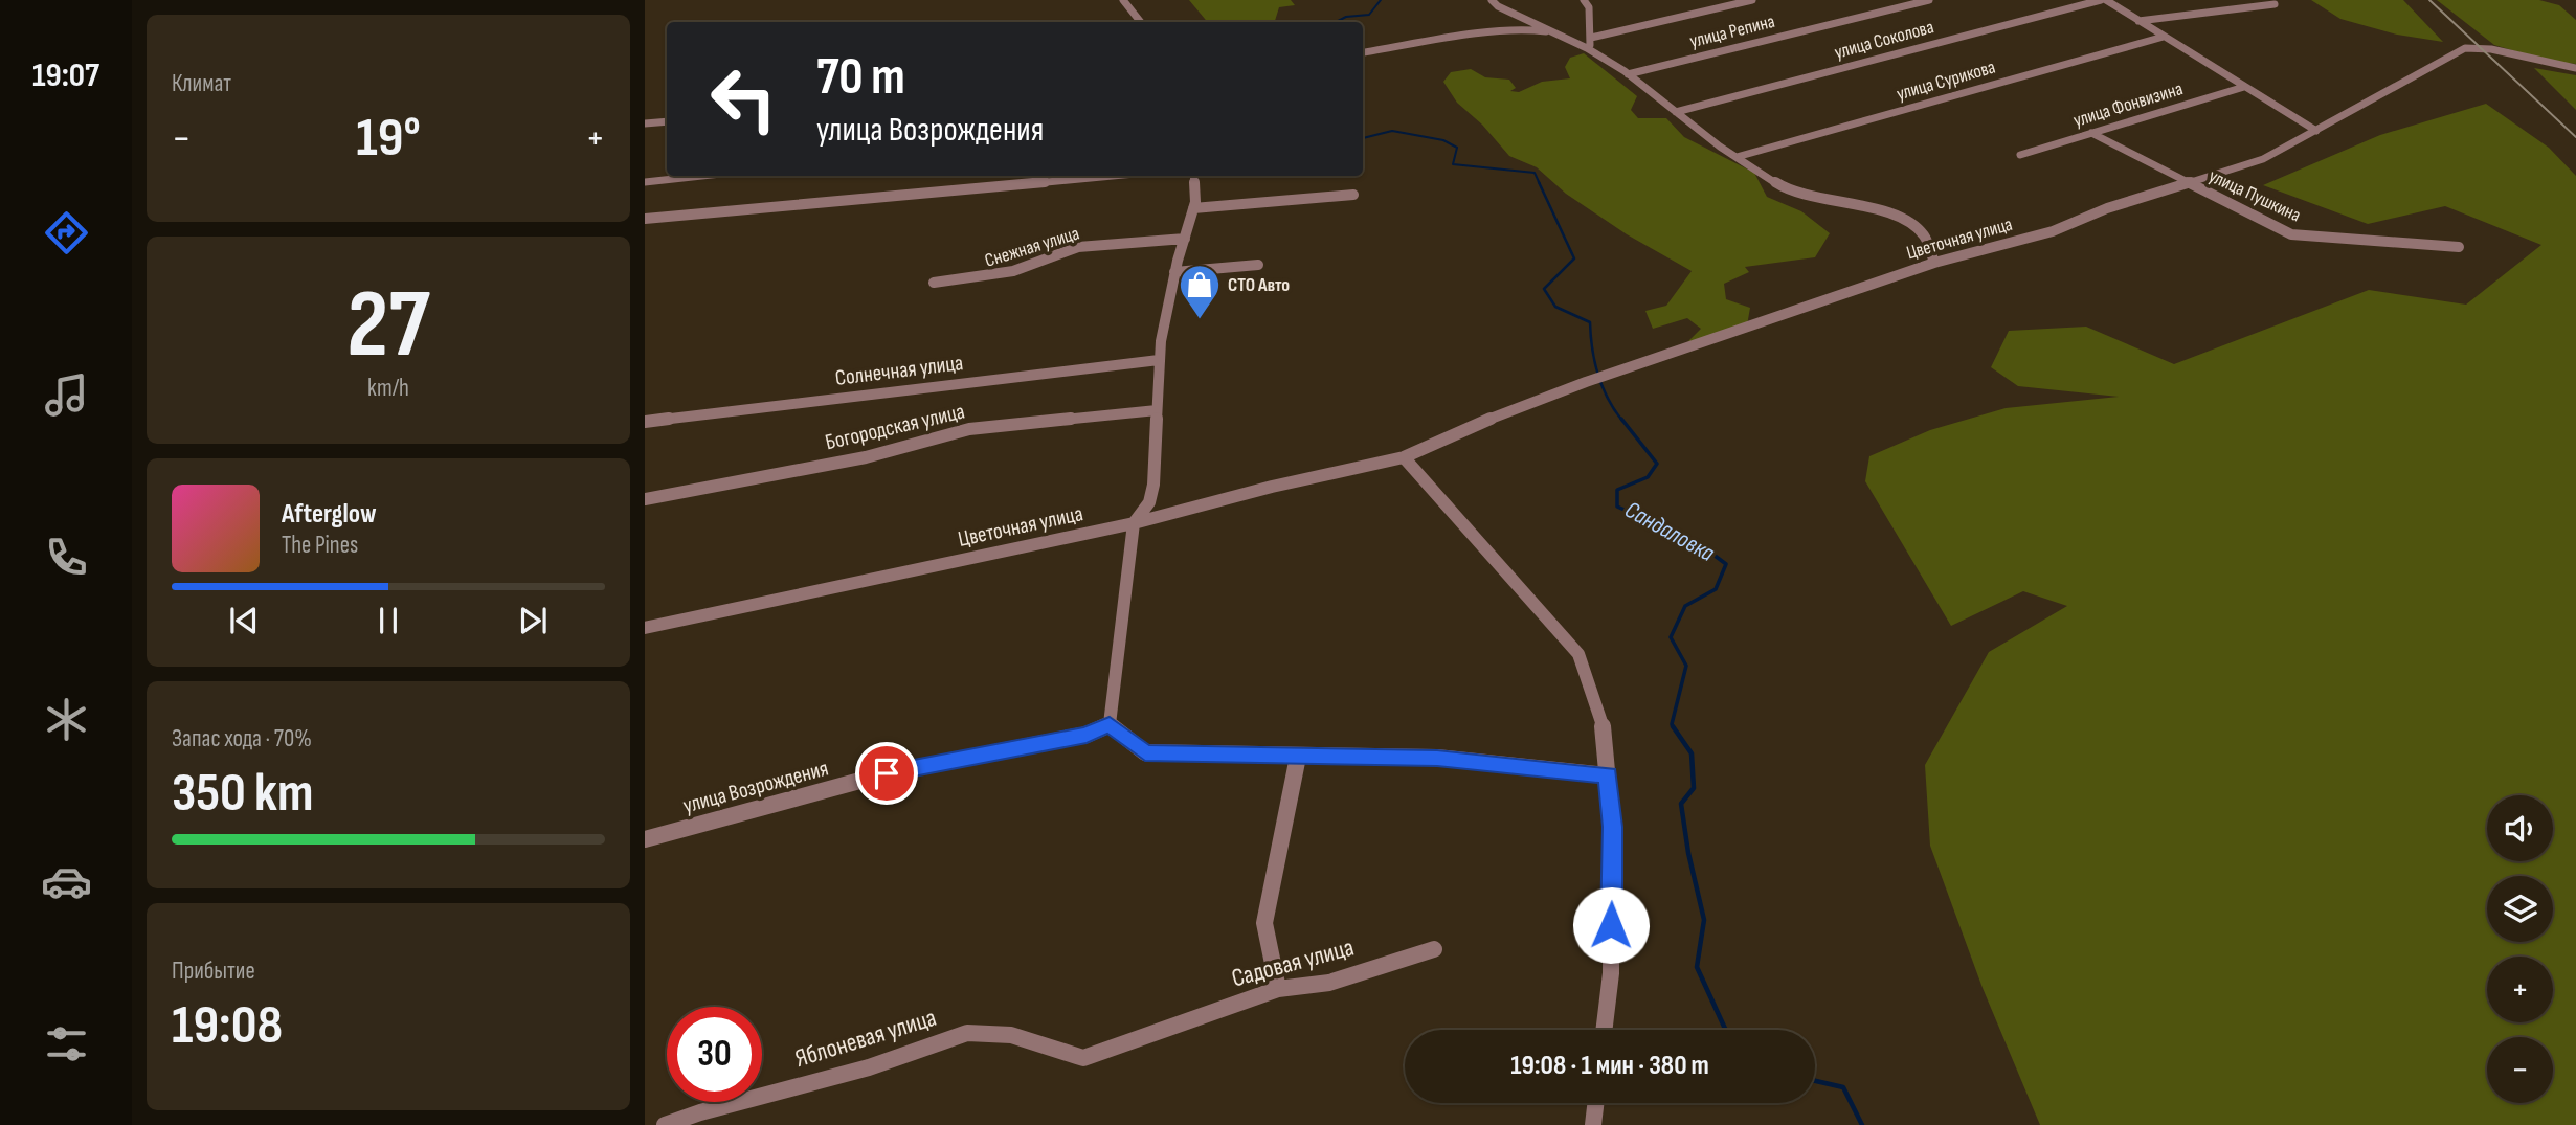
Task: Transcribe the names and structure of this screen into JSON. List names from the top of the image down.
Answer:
{
  "streets": {
    "street": [
      "улица Репина",
      "улица Соколова",
      "улица Сурикова",
      "улица Фонвизина",
      "улица Пушкина",
      "Цветочная улица",
      "Снежная улица",
      "Солнечная улица",
      "Богородская улица",
      "улица Возрождения",
      "Садовая улица",
      "Яблоневая улица"
    ]
  },
  "crossings": [
    ["улица Фонвизина", "улица Пушкина"],
    ["улица Пушкина", "Цветочная улица"],
    ["Садовая улица", "Яблоневая улица"]
  ],
  "water": ["Сандаловка"],
  "places": {
    "shop": ["СТО Авто"]
  },
  "page": {
    "tabs": "19:07",
    "tile": [
      "Климат",
      ["27", "km/h"],
      ["Запас хода · 70%", "350 km"],
      ["Прибытие", "19:08"]
    ],
    "turn": ["70 m", "улица Возрождения"],
    "heat": ["−", "19°", "+"],
    "song": ["Afterglow", "The Pines"],
    "map_buttons": ["+", "−"],
    "limit": "30",
    "trip": "19:08 · 1 мин · 380 m"
  }
}
